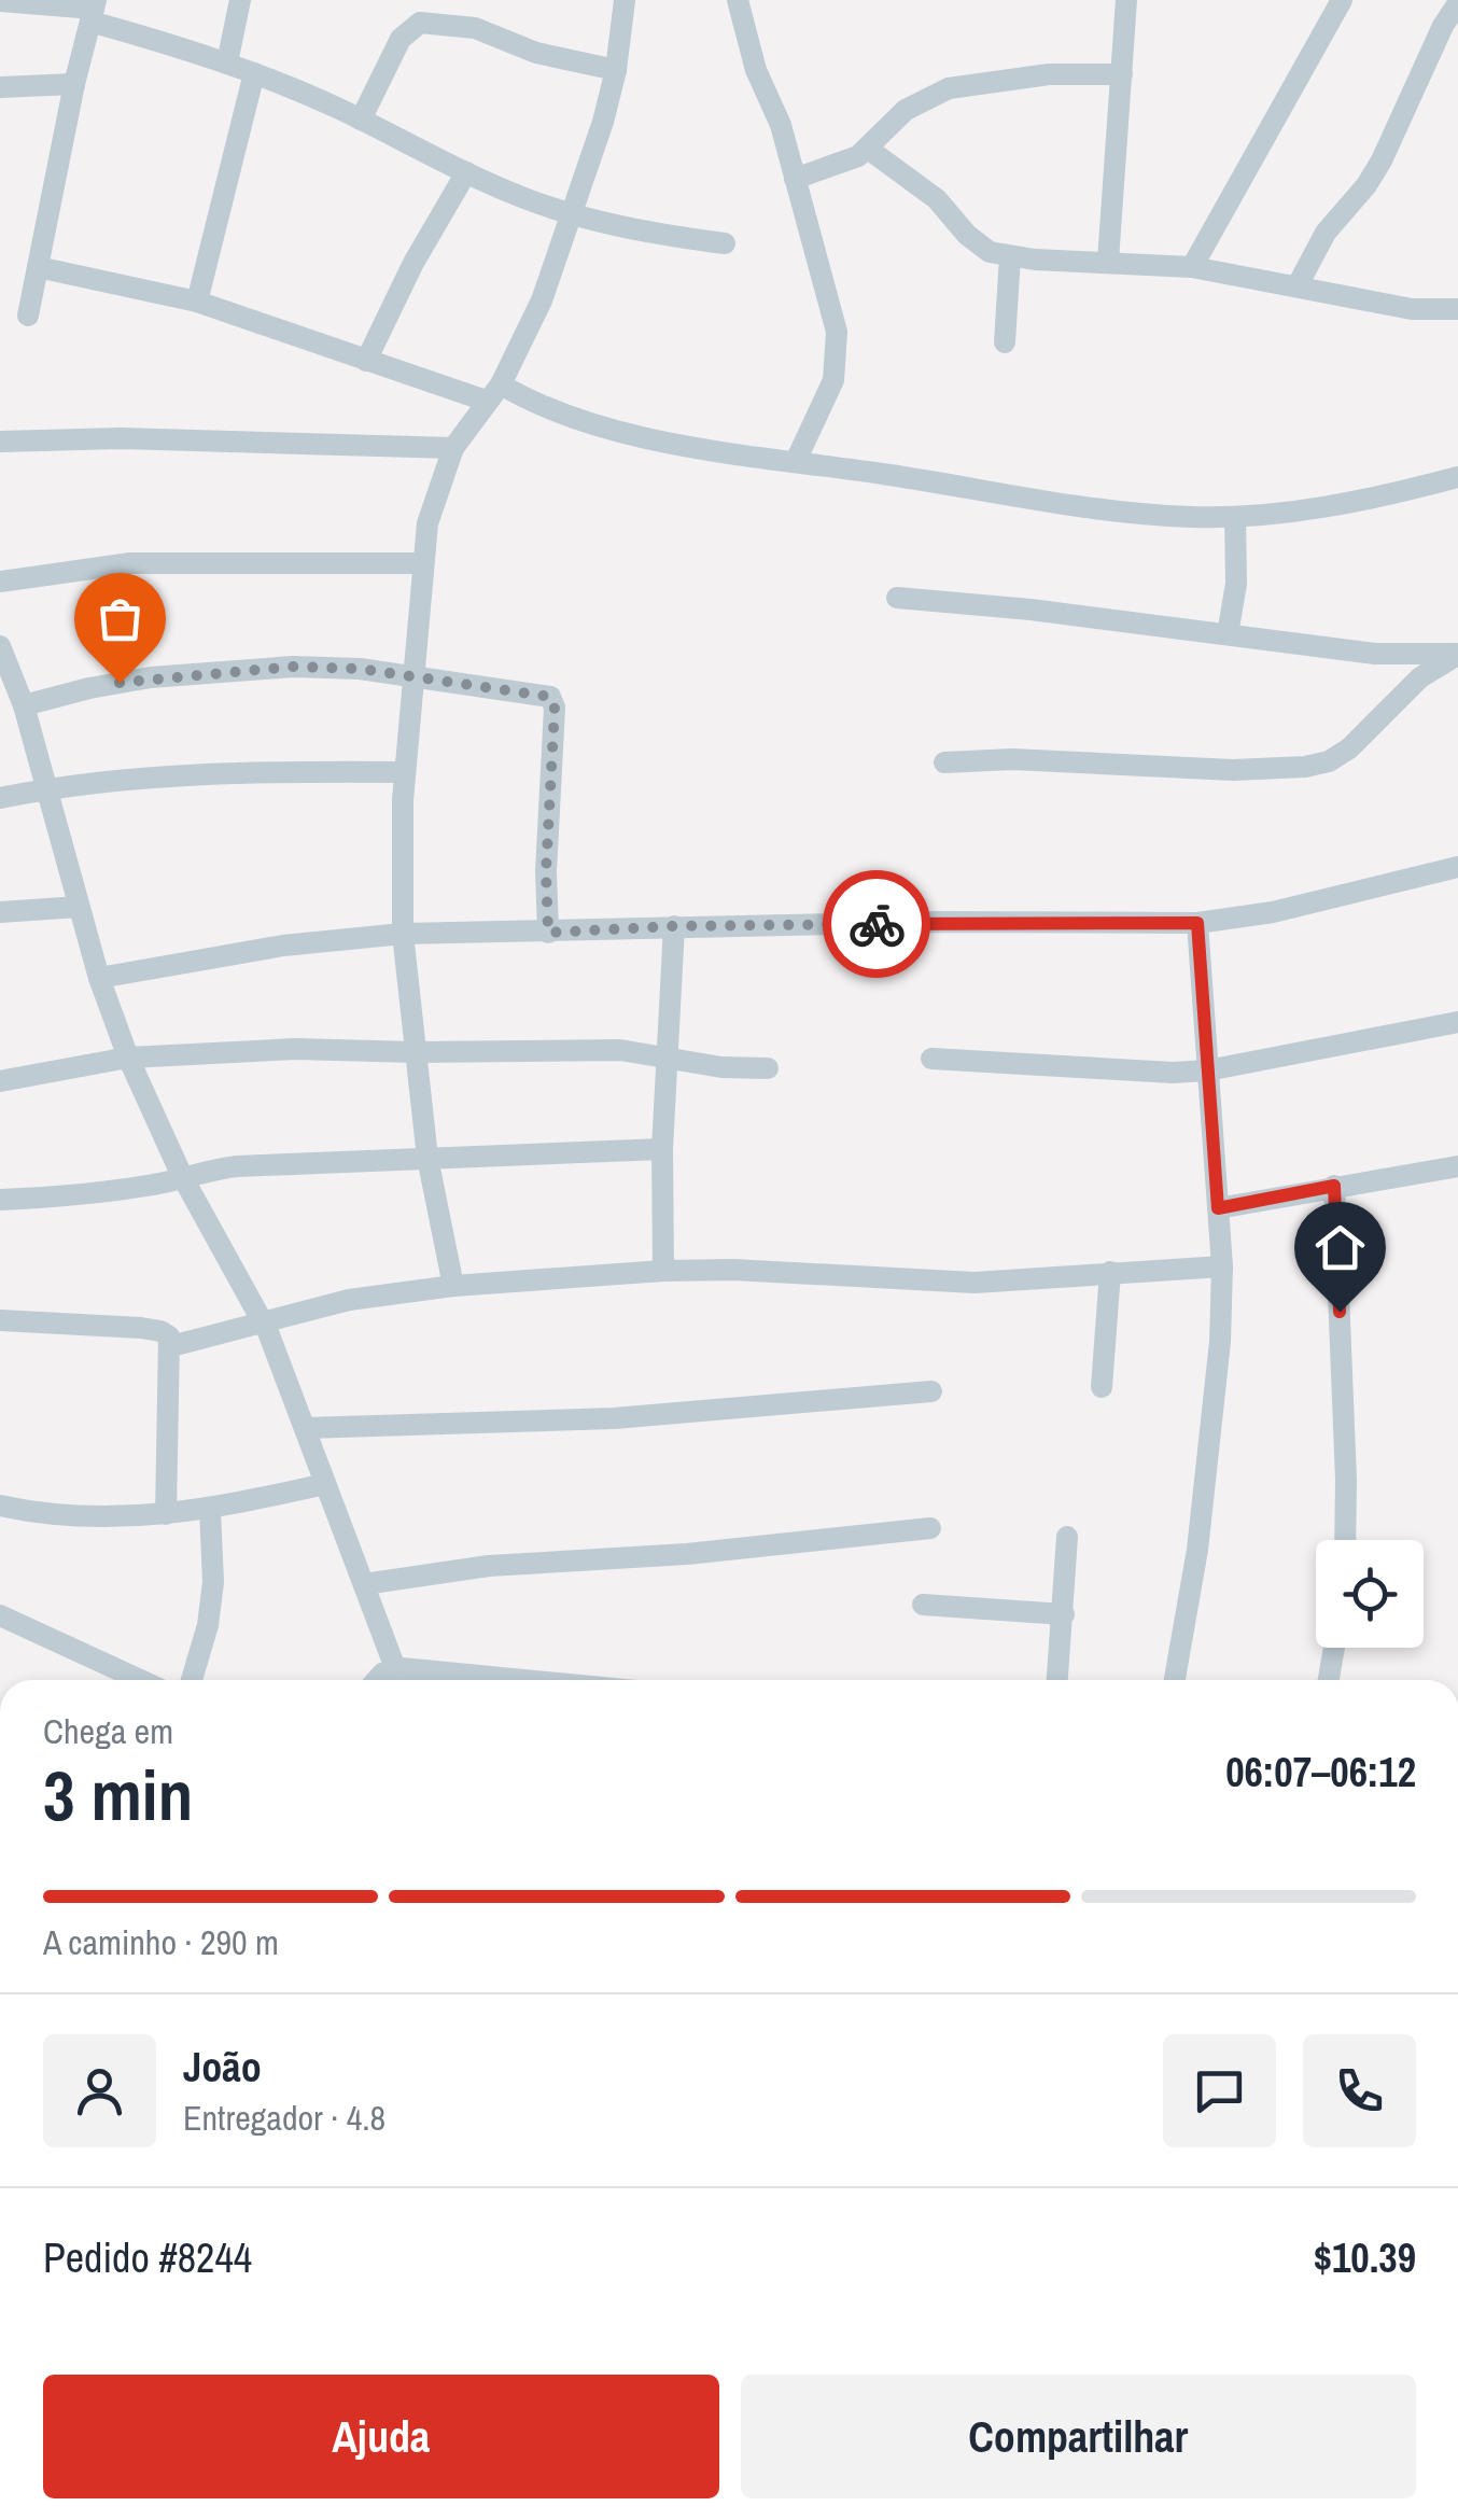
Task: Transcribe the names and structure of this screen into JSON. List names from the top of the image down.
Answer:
{
  "page": {
    "heading": ["3 min", "Chega em", "06:07–06:12"],
    "panel": [
      "João",
      "Entregador · 4.8",
      "Pedido #8244",
      "$10.39"
    ],
    "bar": "A caminho · 290 m",
    "buttons": ["Ajuda", "Compartilhar"]
  }
}
